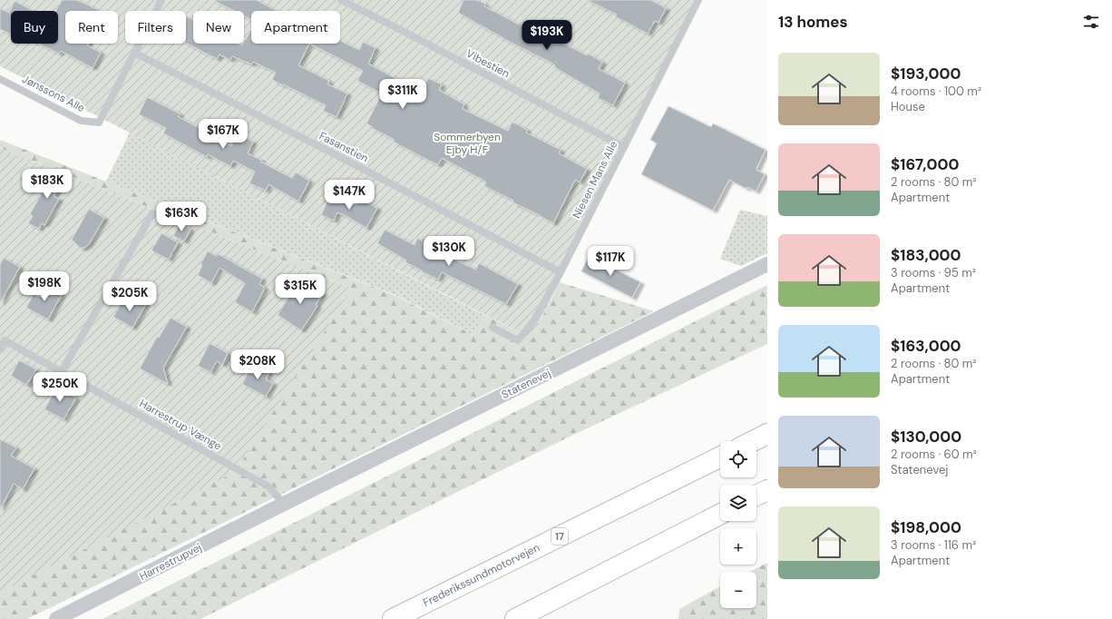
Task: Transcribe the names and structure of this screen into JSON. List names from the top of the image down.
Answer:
{
  "streets": {
    "highway": ["17", "Frederikssundmotorvejen"],
    "street": ["Statenevej", "Harrestrupvej"],
    "lane": [
      "Vibestien",
      "Jønssons Alle",
      "Fasanstien",
      "Niesen Mans Alle",
      "Harrestrup Vænge"
    ]
  },
  "crossings": [
    ["Vibestien", "Niesen Mans Alle"],
    ["Jønssons Alle", "Fasanstien"],
    ["Fasanstien", "Niesen Mans Alle"],
    ["Statenevej", "Harrestrup Vænge"],
    ["Statenevej", "Harrestrupvej"],
    ["Harrestrup Vænge", "Harrestrupvej"]
  ],
  "parks": ["Sommerbyen Ejby H/F"],
  "page": {
    "heading": "13 homes",
    "chip": [
      "Buy",
      "Rent",
      "Filters",
      "New",
      "Apartment"
    ],
    "price": [
      "$193K",
      "$311K",
      "$167K",
      "$183K",
      "$147K",
      "$163K",
      "$130K",
      "$117K",
      "$198K",
      "$315K",
      "$205K",
      "$208K",
      "$250K"
    ],
    "list": [
      {
        "name": "$193,000",
        "note": "4 rooms · 100 m² · House"
      },
      {
        "name": "$167,000",
        "note": "2 rooms · 80 m² · Apartment"
      },
      {
        "name": "$183,000",
        "note": "3 rooms · 95 m² · Apartment"
      },
      {
        "name": "$163,000",
        "note": "2 rooms · 80 m² · Apartment"
      },
      {
        "name": "$130,000",
        "note": "2 rooms · 60 m² · Statenevej"
      },
      {
        "name": "$198,000",
        "note": "3 rooms · 116 m² · Apartment"
      }
    ],
    "map_buttons": ["+", "−"]
  }
}
